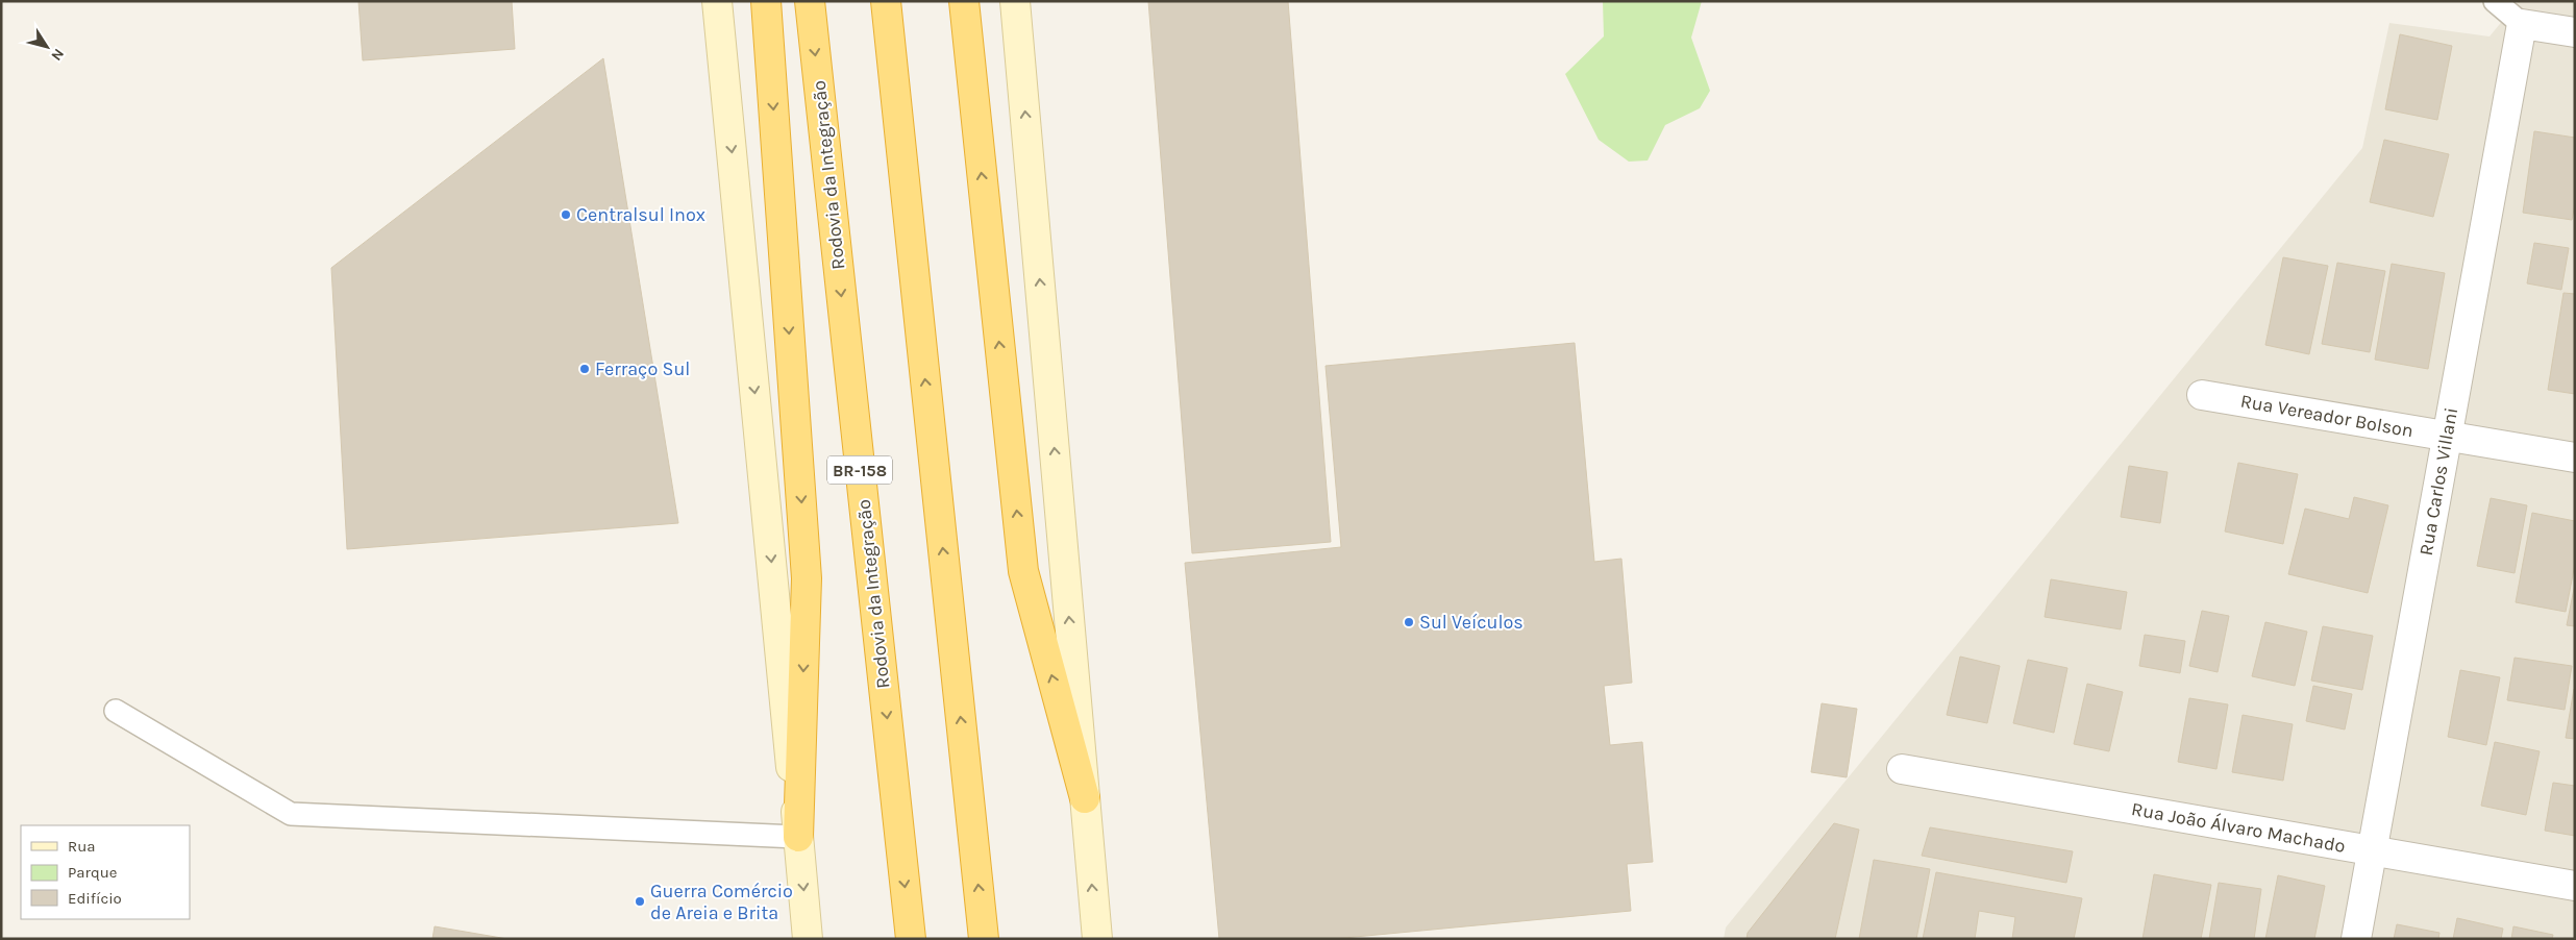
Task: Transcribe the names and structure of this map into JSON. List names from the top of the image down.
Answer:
{
  "streets": {
    "highway": ["Rodovia da Integração", "BR-158"],
    "street": ["Rua Vereador Bolson", "Rua Carlos Villani", "Rua João Álvaro Machado"]
  },
  "crossings": [
    ["Rua Vereador Bolson", "Rua Carlos Villani"],
    ["Rua Carlos Villani", "Rua João Álvaro Machado"]
  ],
  "places": [
    "Centralsul Inox",
    "Ferraço Sul",
    "Sul Veículos",
    "Guerra Comércio de Areia e Brita"
  ],
  "legend": ["Rua", "Parque", "Edifício"],
  "north": "bottom right"
}
